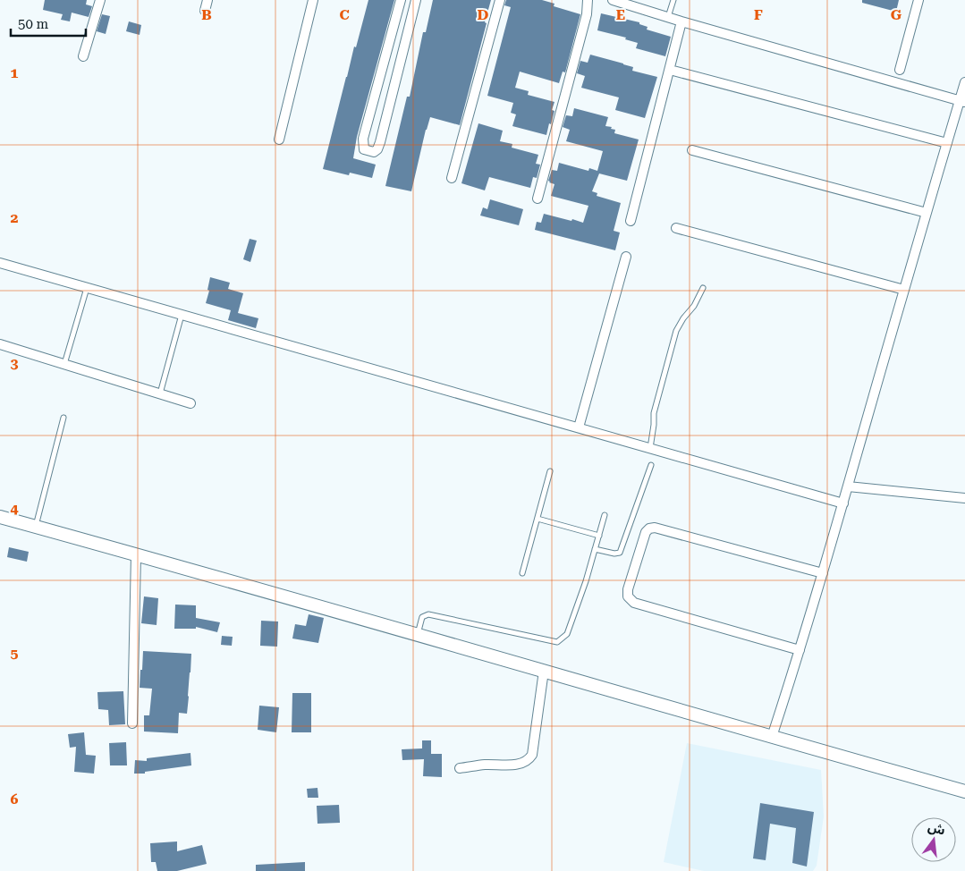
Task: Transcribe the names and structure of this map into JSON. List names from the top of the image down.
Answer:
{
  "scale_bar": "50 m",
  "north": "top",
  "grid": {
    "columns": [
      "B",
      "C",
      "D",
      "E",
      "F",
      "G"
    ],
    "rows": [
      "1",
      "2",
      "3",
      "4",
      "5",
      "6"
    ]
  }
}
